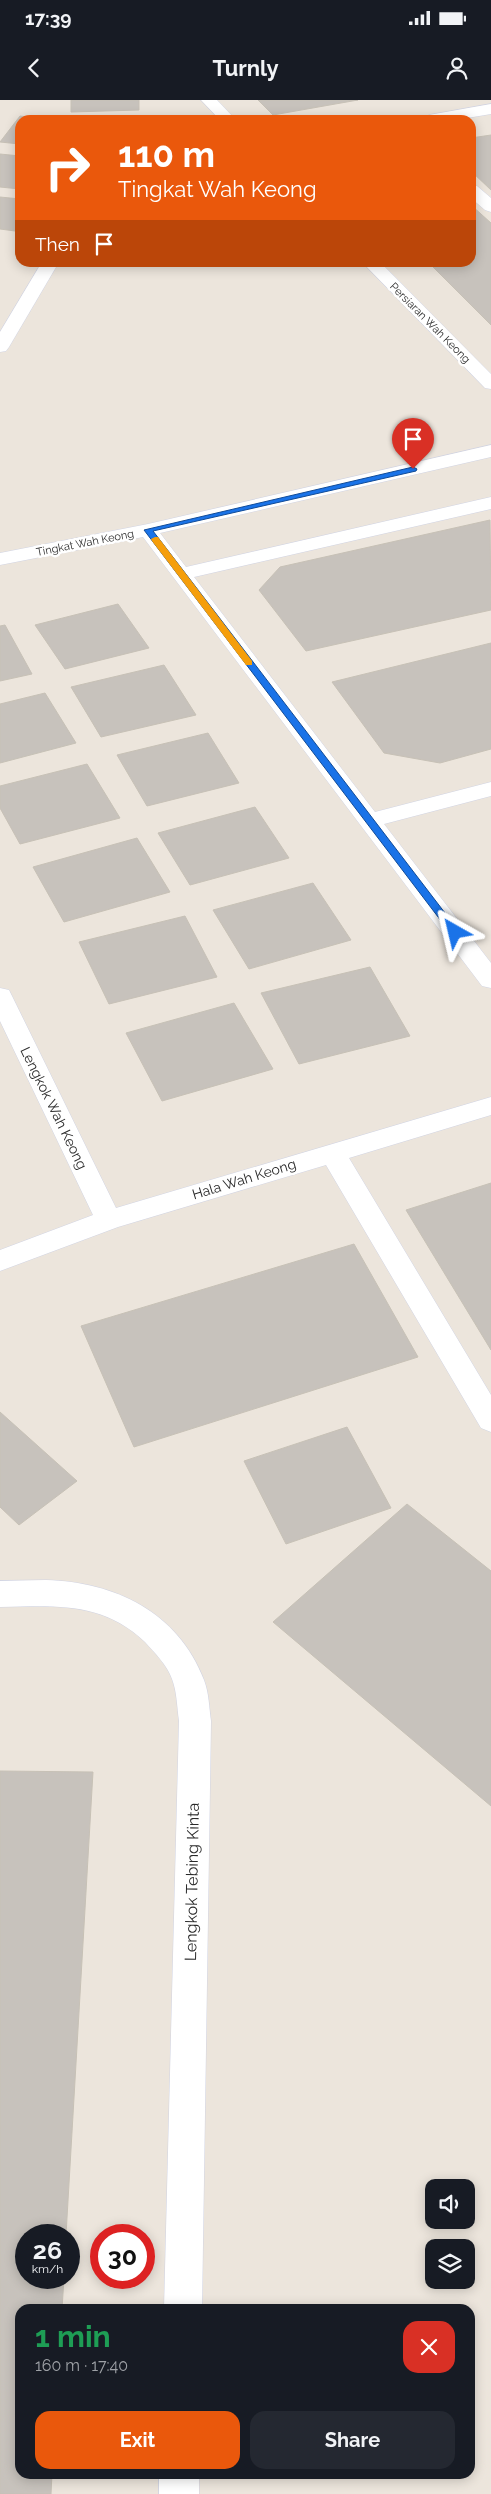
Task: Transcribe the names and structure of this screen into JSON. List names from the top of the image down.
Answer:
{
  "streets": {
    "street": [
      "Persiaran Wah Keong",
      "Tingkat Wah Keong",
      "Lengkok Wah Keong",
      "Hala Wah Keong",
      "Lengkok Tebing Kinta"
    ]
  },
  "crossings": [
    ["Lengkok Wah Keong", "Hala Wah Keong"]
  ],
  "page": {
    "status": "17:39",
    "header": "Turnly",
    "turn": ["110 m", "Tingkat Wah Keong"],
    "then": "Then",
    "speed": "26 km/h",
    "limit": "30",
    "heading": ["1 min", "160 m · 17:40"],
    "buttons": ["Exit", "Share"]
  }
}
